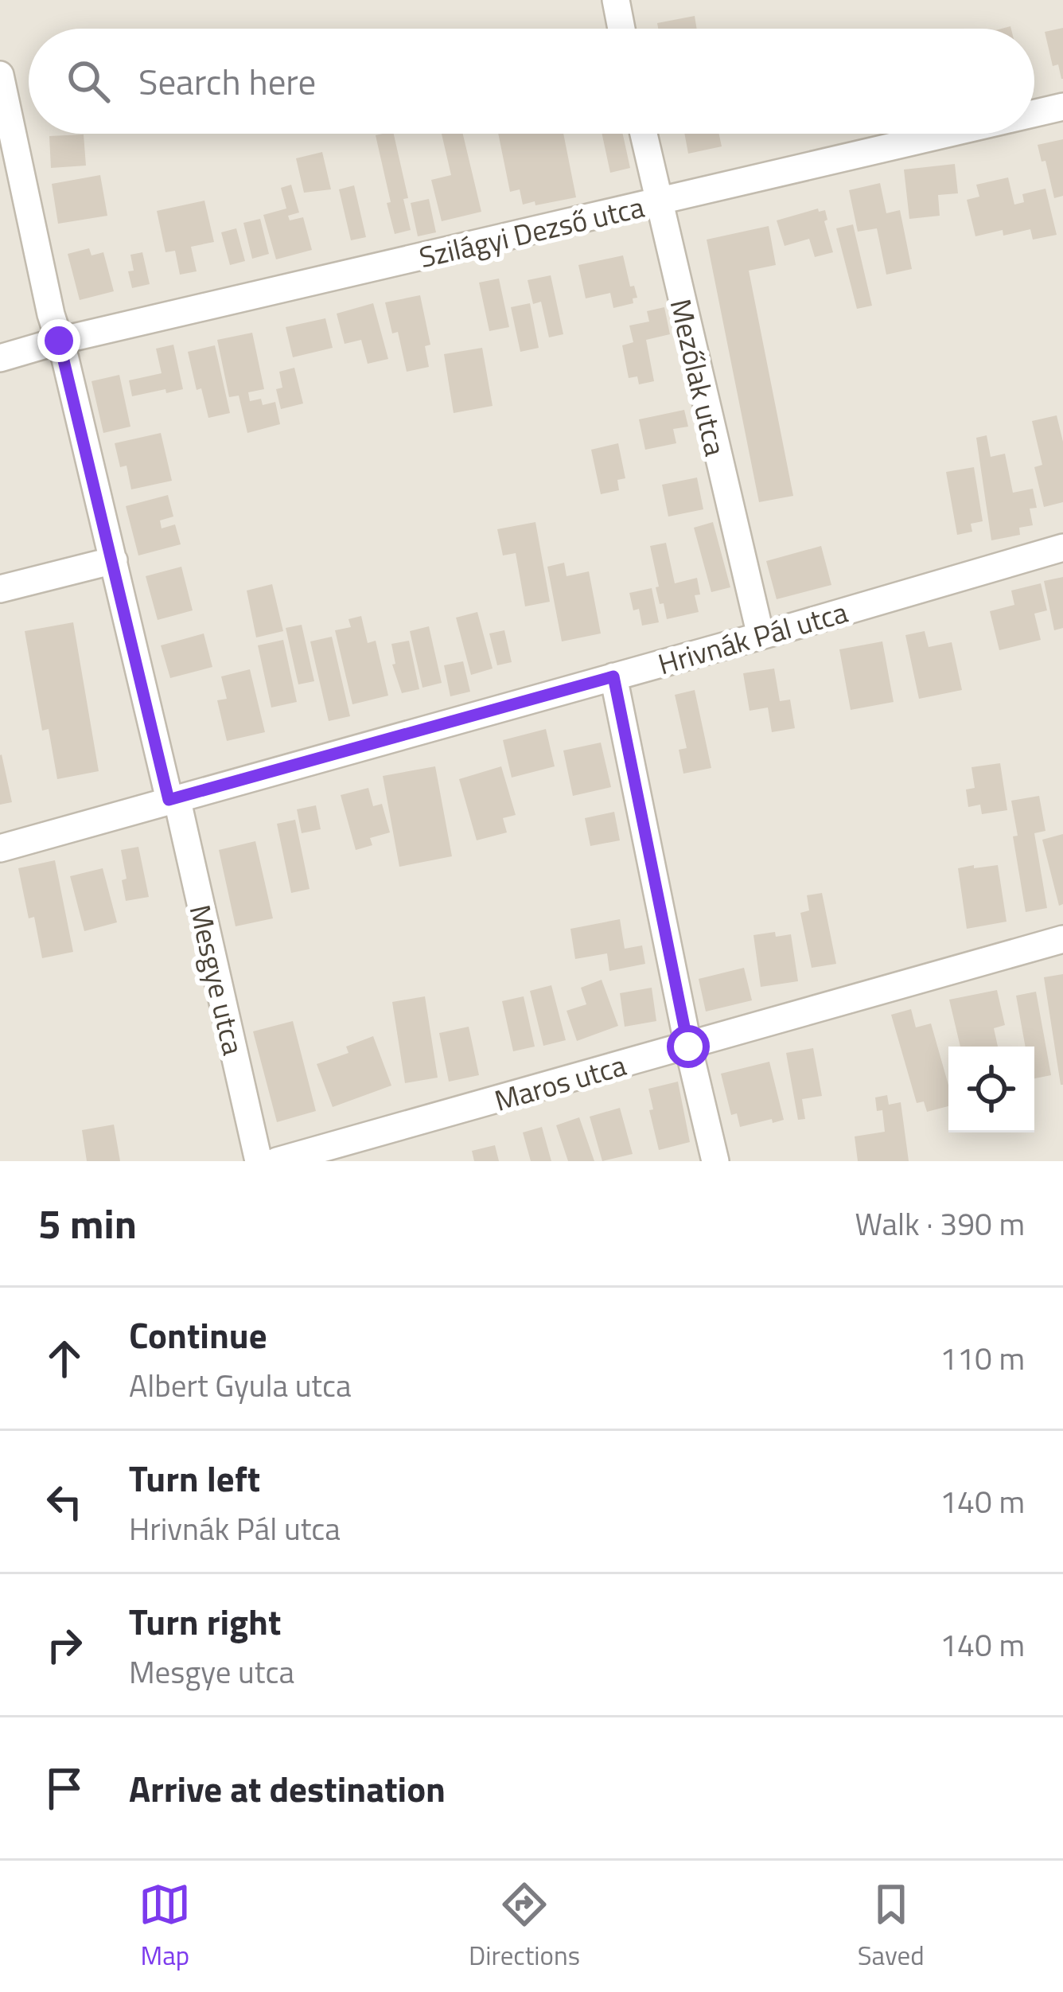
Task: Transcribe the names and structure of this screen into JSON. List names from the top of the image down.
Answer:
{
  "streets": {
    "street": [
      "Szilágyi Dezső utca",
      "Mezőlak utca",
      "Hrivnák Pál utca",
      "Mesgye utca",
      "Maros utca"
    ]
  },
  "crossings": [
    ["Szilágyi Dezső utca", "Mezőlak utca"],
    ["Szilágyi Dezső utca", "Mesgye utca"],
    ["Mezőlak utca", "Hrivnák Pál utca"],
    ["Hrivnák Pál utca", "Mesgye utca"]
  ],
  "page": {
    "search": "Search here",
    "heading": ["5 min", "Walk · 390 m"],
    "list": [
      ["Continue", "Albert Gyula utca", "110 m"],
      ["Turn left", "Hrivnák Pál utca", "140 m"],
      ["Turn right", "Mesgye utca", "140 m"],
      "Arrive at destination"
    ],
    "nav": ["Map", "Directions", "Saved"]
  }
}
